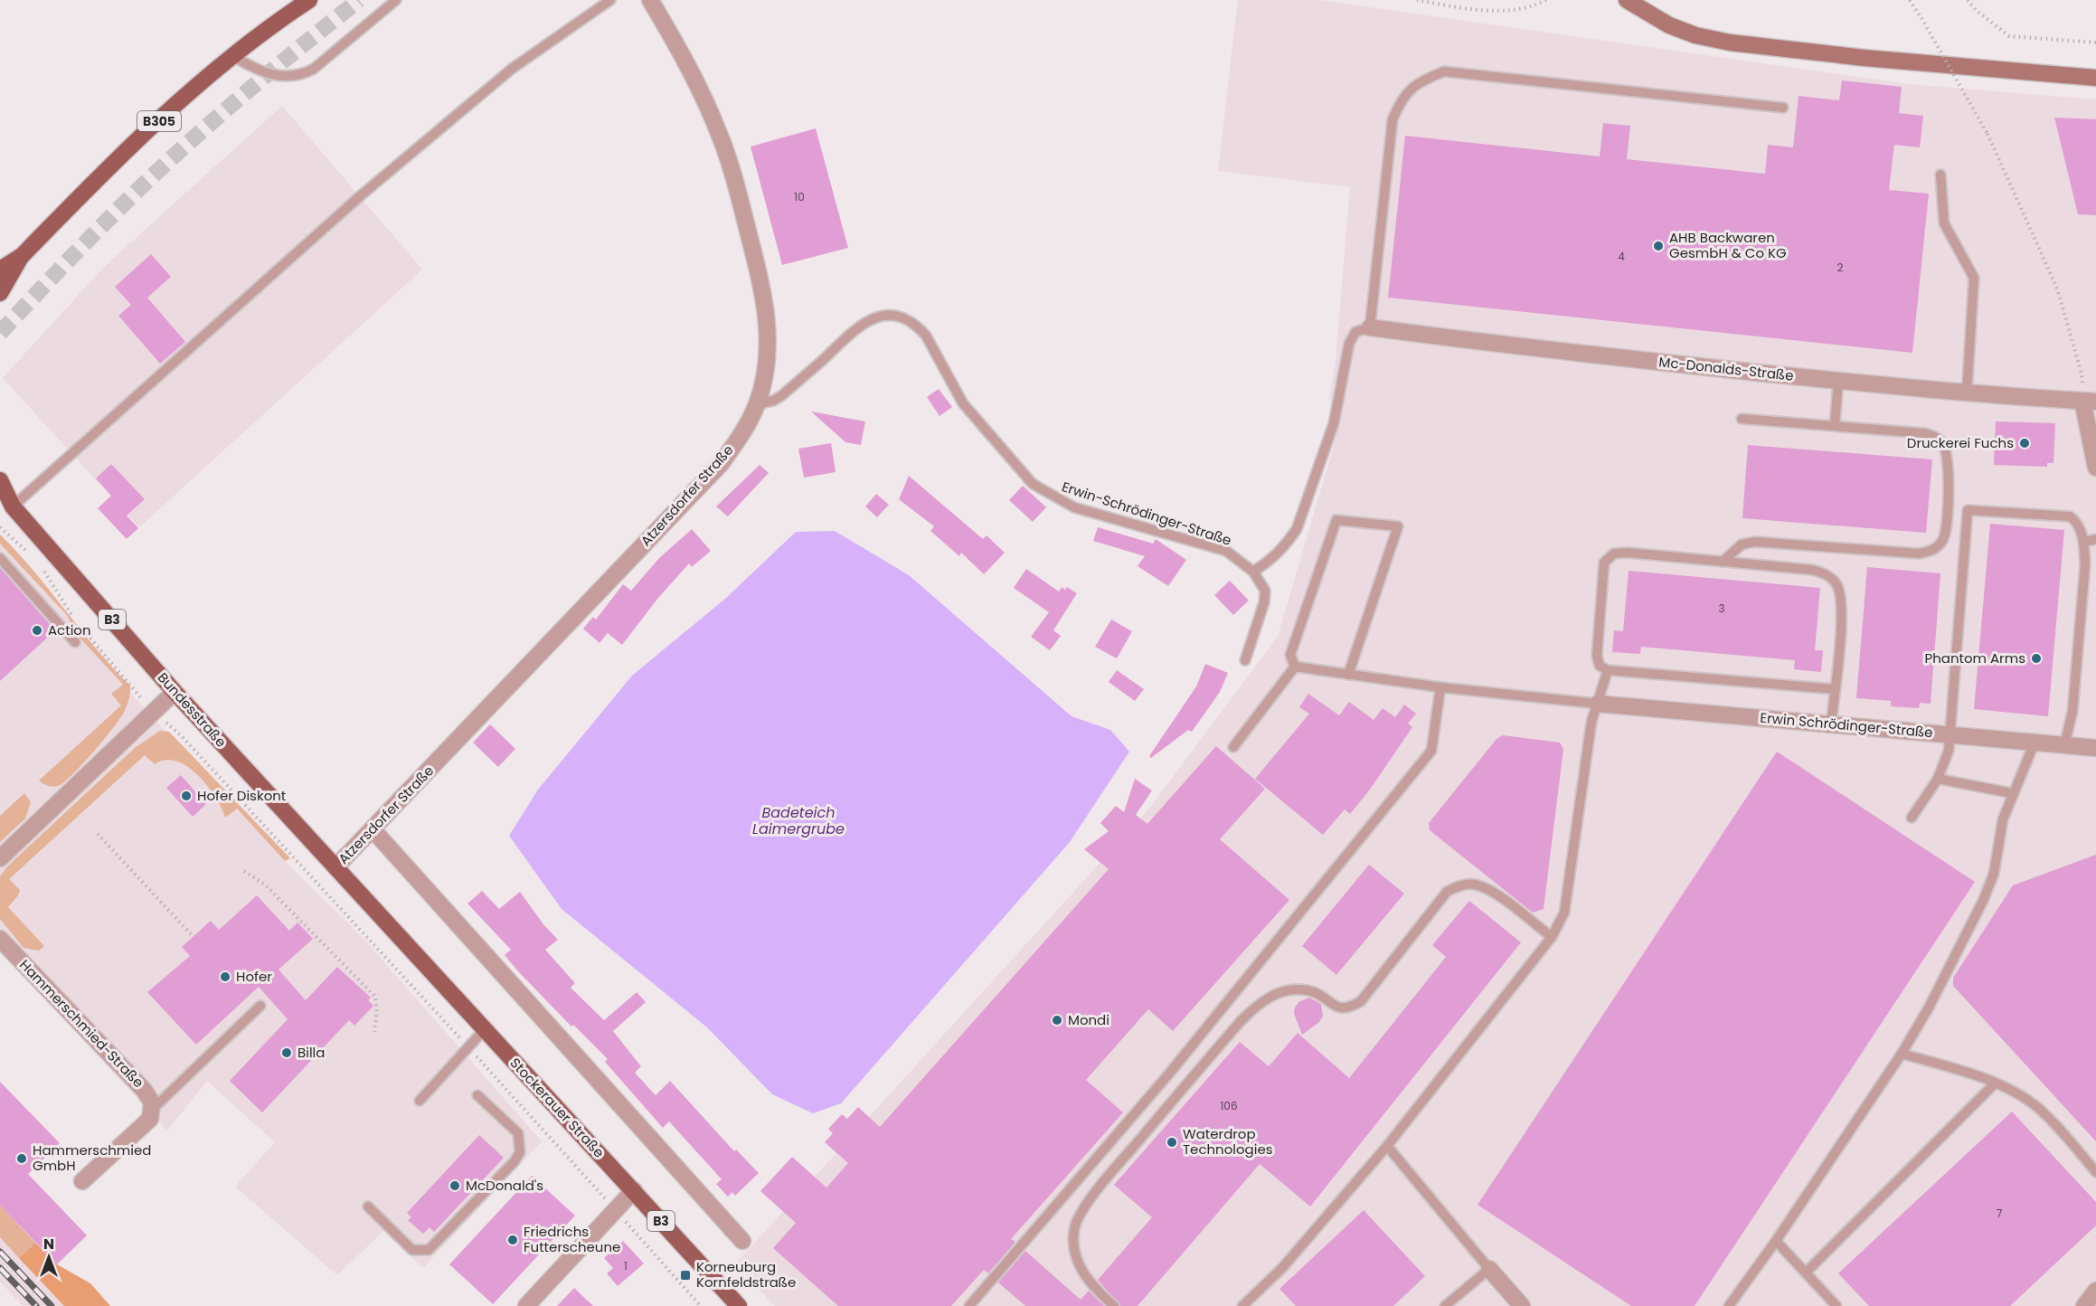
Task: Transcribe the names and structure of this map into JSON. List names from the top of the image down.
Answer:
{
  "streets": {
    "main road": [
      "B305",
      "B3",
      "Bundesstraße",
      "Stockerauer Straße"
    ],
    "street": [
      "Mc-Donalds-Straße",
      "Atzersdorfer Straße",
      "Erwin Schrödinger-Straße",
      "Hammerschmied-Straße"
    ],
    "lane": ["Erwin-Schrödinger-Straße"]
  },
  "crossings": [
    ["Atzersdorfer Straße", "Erwin-Schrödinger-Straße"],
    ["Atzersdorfer Straße", "Bundesstraße"],
    ["B3", "Bundesstraße"],
    ["Bundesstraße", "Stockerauer Straße"]
  ],
  "water": ["Badeteich Laimergrube"],
  "places": {
    "other": [
      "AHB Backwaren GesmbH & Co KG",
      "Druckerei Fuchs",
      "Action",
      "Phantom Arms",
      "Hofer Diskont",
      "Hofer",
      "Mondi",
      "Billa",
      "Waterdrop Technologies",
      "Hammerschmied GmbH",
      "McDonald's",
      "Friedrichs Futterscheune"
    ],
    "transit": ["Korneuburg Kornfeldstraße"]
  },
  "house_numbers": [
    "10",
    "4",
    "2",
    "3",
    "106",
    "7",
    "1"
  ],
  "north": "top"
}
